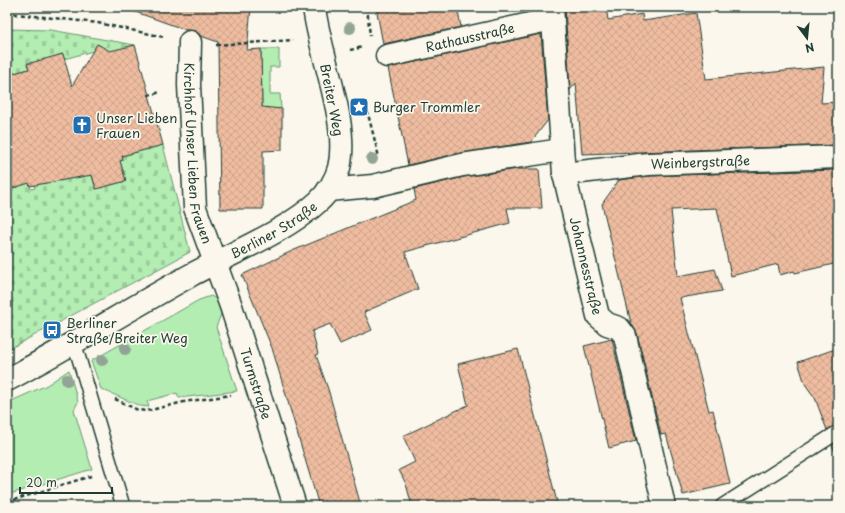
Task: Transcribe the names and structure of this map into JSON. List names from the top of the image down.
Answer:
{
  "streets": {
    "street": [
      "Rathausstraße",
      "Breiter Weg",
      "Kirchhof Unser Lieben Frauen",
      "Weinbergstraße",
      "Berliner Straße",
      "Johannesstraße",
      "Turmstraße"
    ]
  },
  "crossings": [
    ["Rathausstraße", "Johannesstraße"],
    ["Breiter Weg", "Berliner Straße"],
    ["Kirchhof Unser Lieben Frauen", "Berliner Straße"],
    ["Kirchhof Unser Lieben Frauen", "Turmstraße"],
    ["Weinbergstraße", "Johannesstraße"],
    ["Berliner Straße", "Johannesstraße"],
    ["Berliner Straße", "Turmstraße"]
  ],
  "places": {
    "place": ["Burger Trommler"],
    "church": ["Unser Lieben Frauen"],
    "bus stop": ["Berliner Straße/Breiter Weg"]
  },
  "scale_bar": "20 m",
  "north": "bottom"
}
